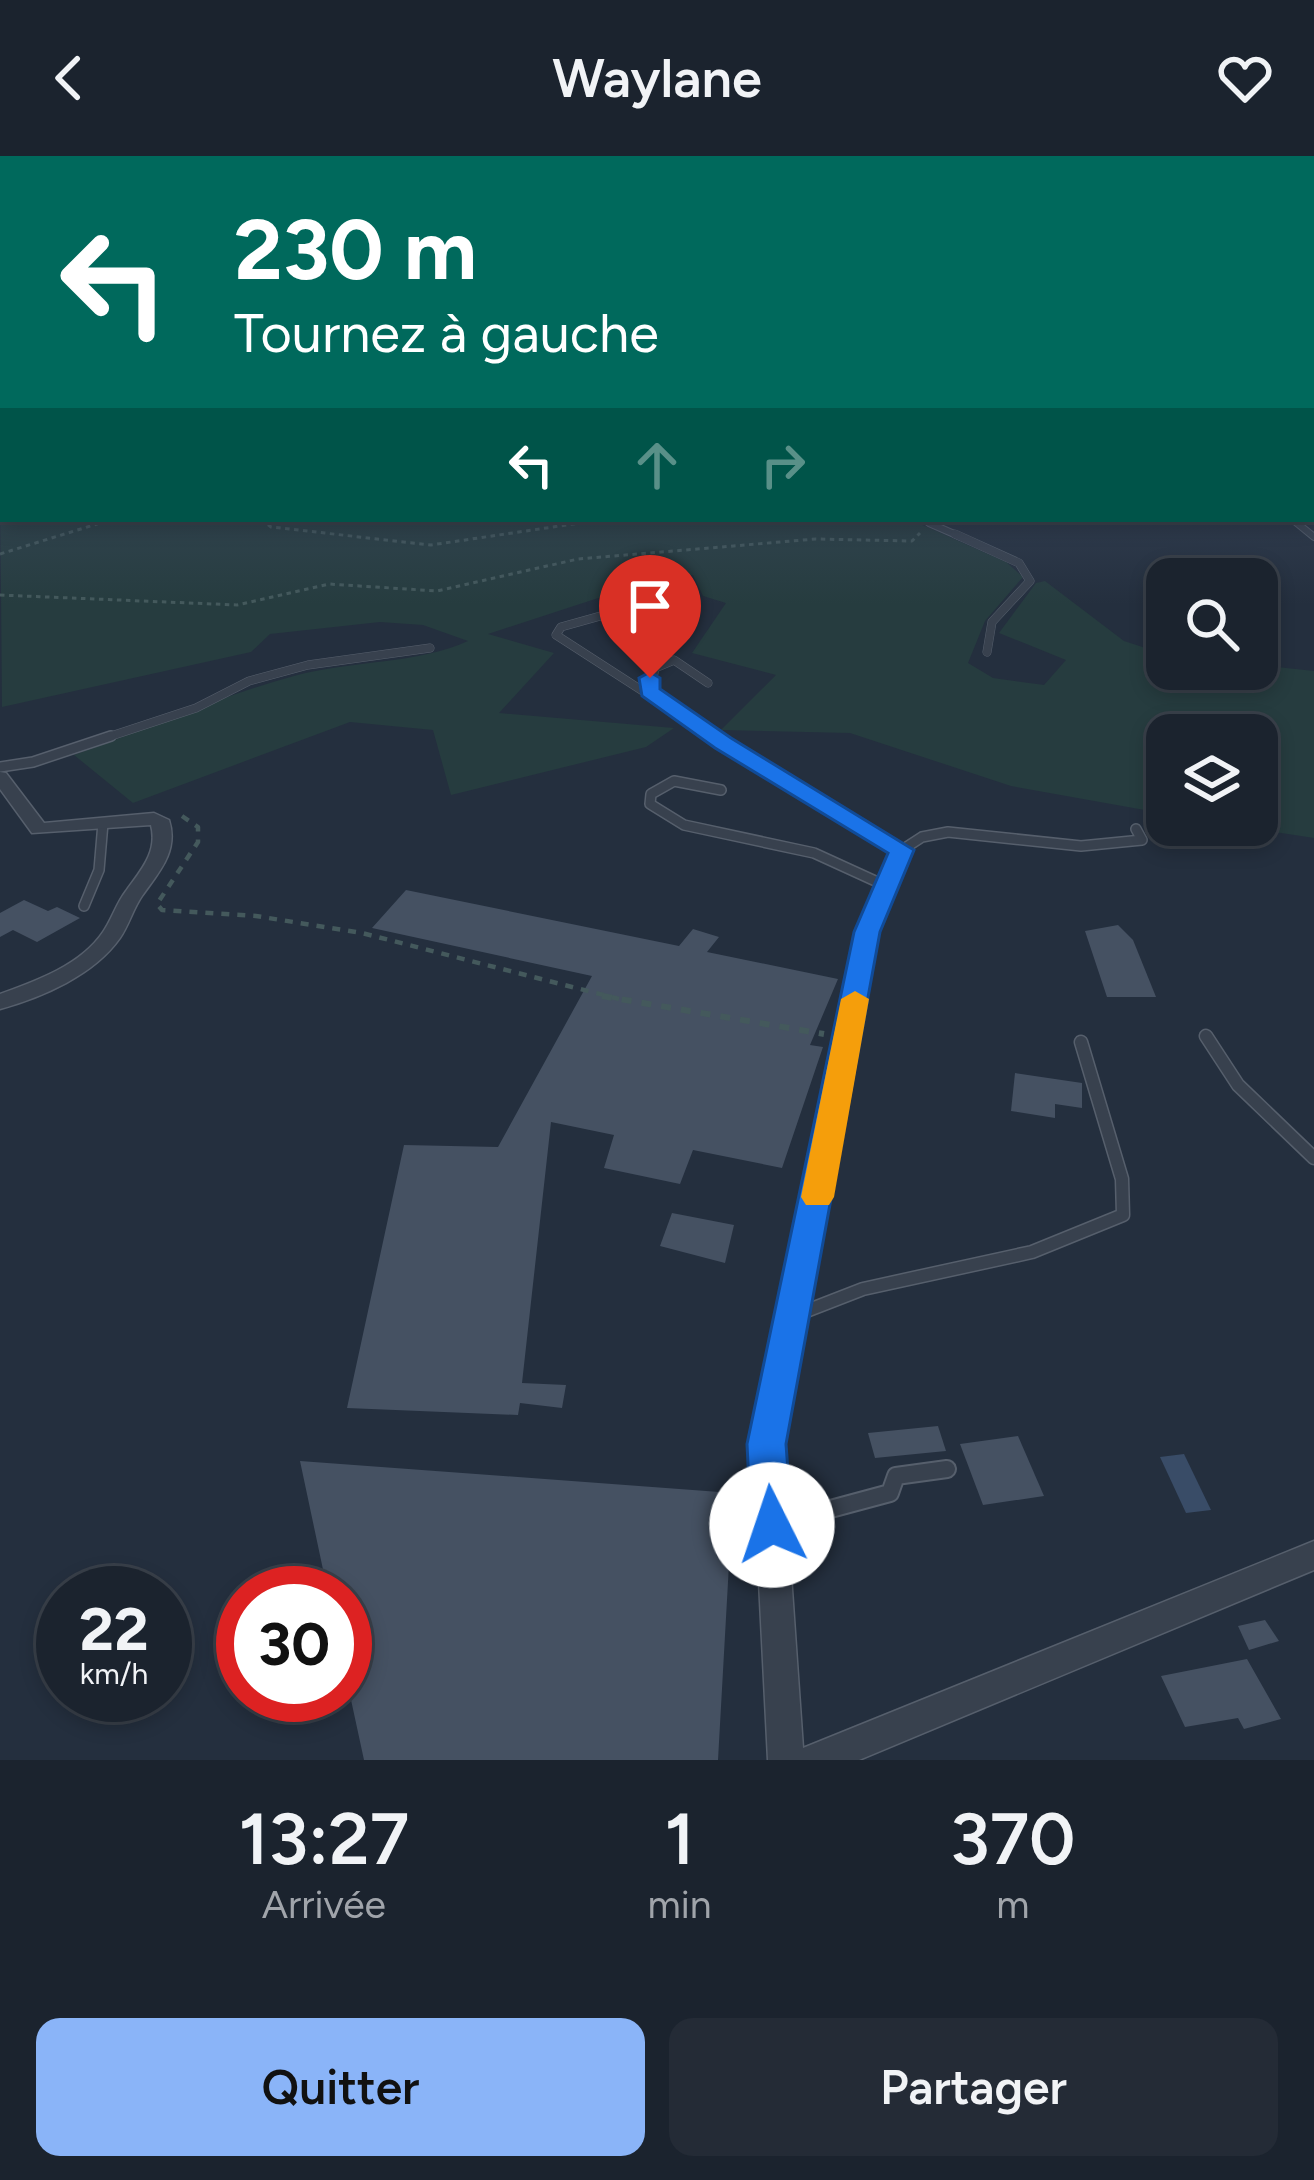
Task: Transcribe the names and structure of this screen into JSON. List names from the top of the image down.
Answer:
{
  "page": {
    "header": "Waylane",
    "turn": ["230 m", "Tournez à gauche"],
    "speed": "22 km/h",
    "limit": "30",
    "eta": [
      "13:27",
      "Arrivée",
      "1",
      "min",
      "370",
      "m"
    ],
    "buttons": ["Quitter", "Partager"]
  }
}
